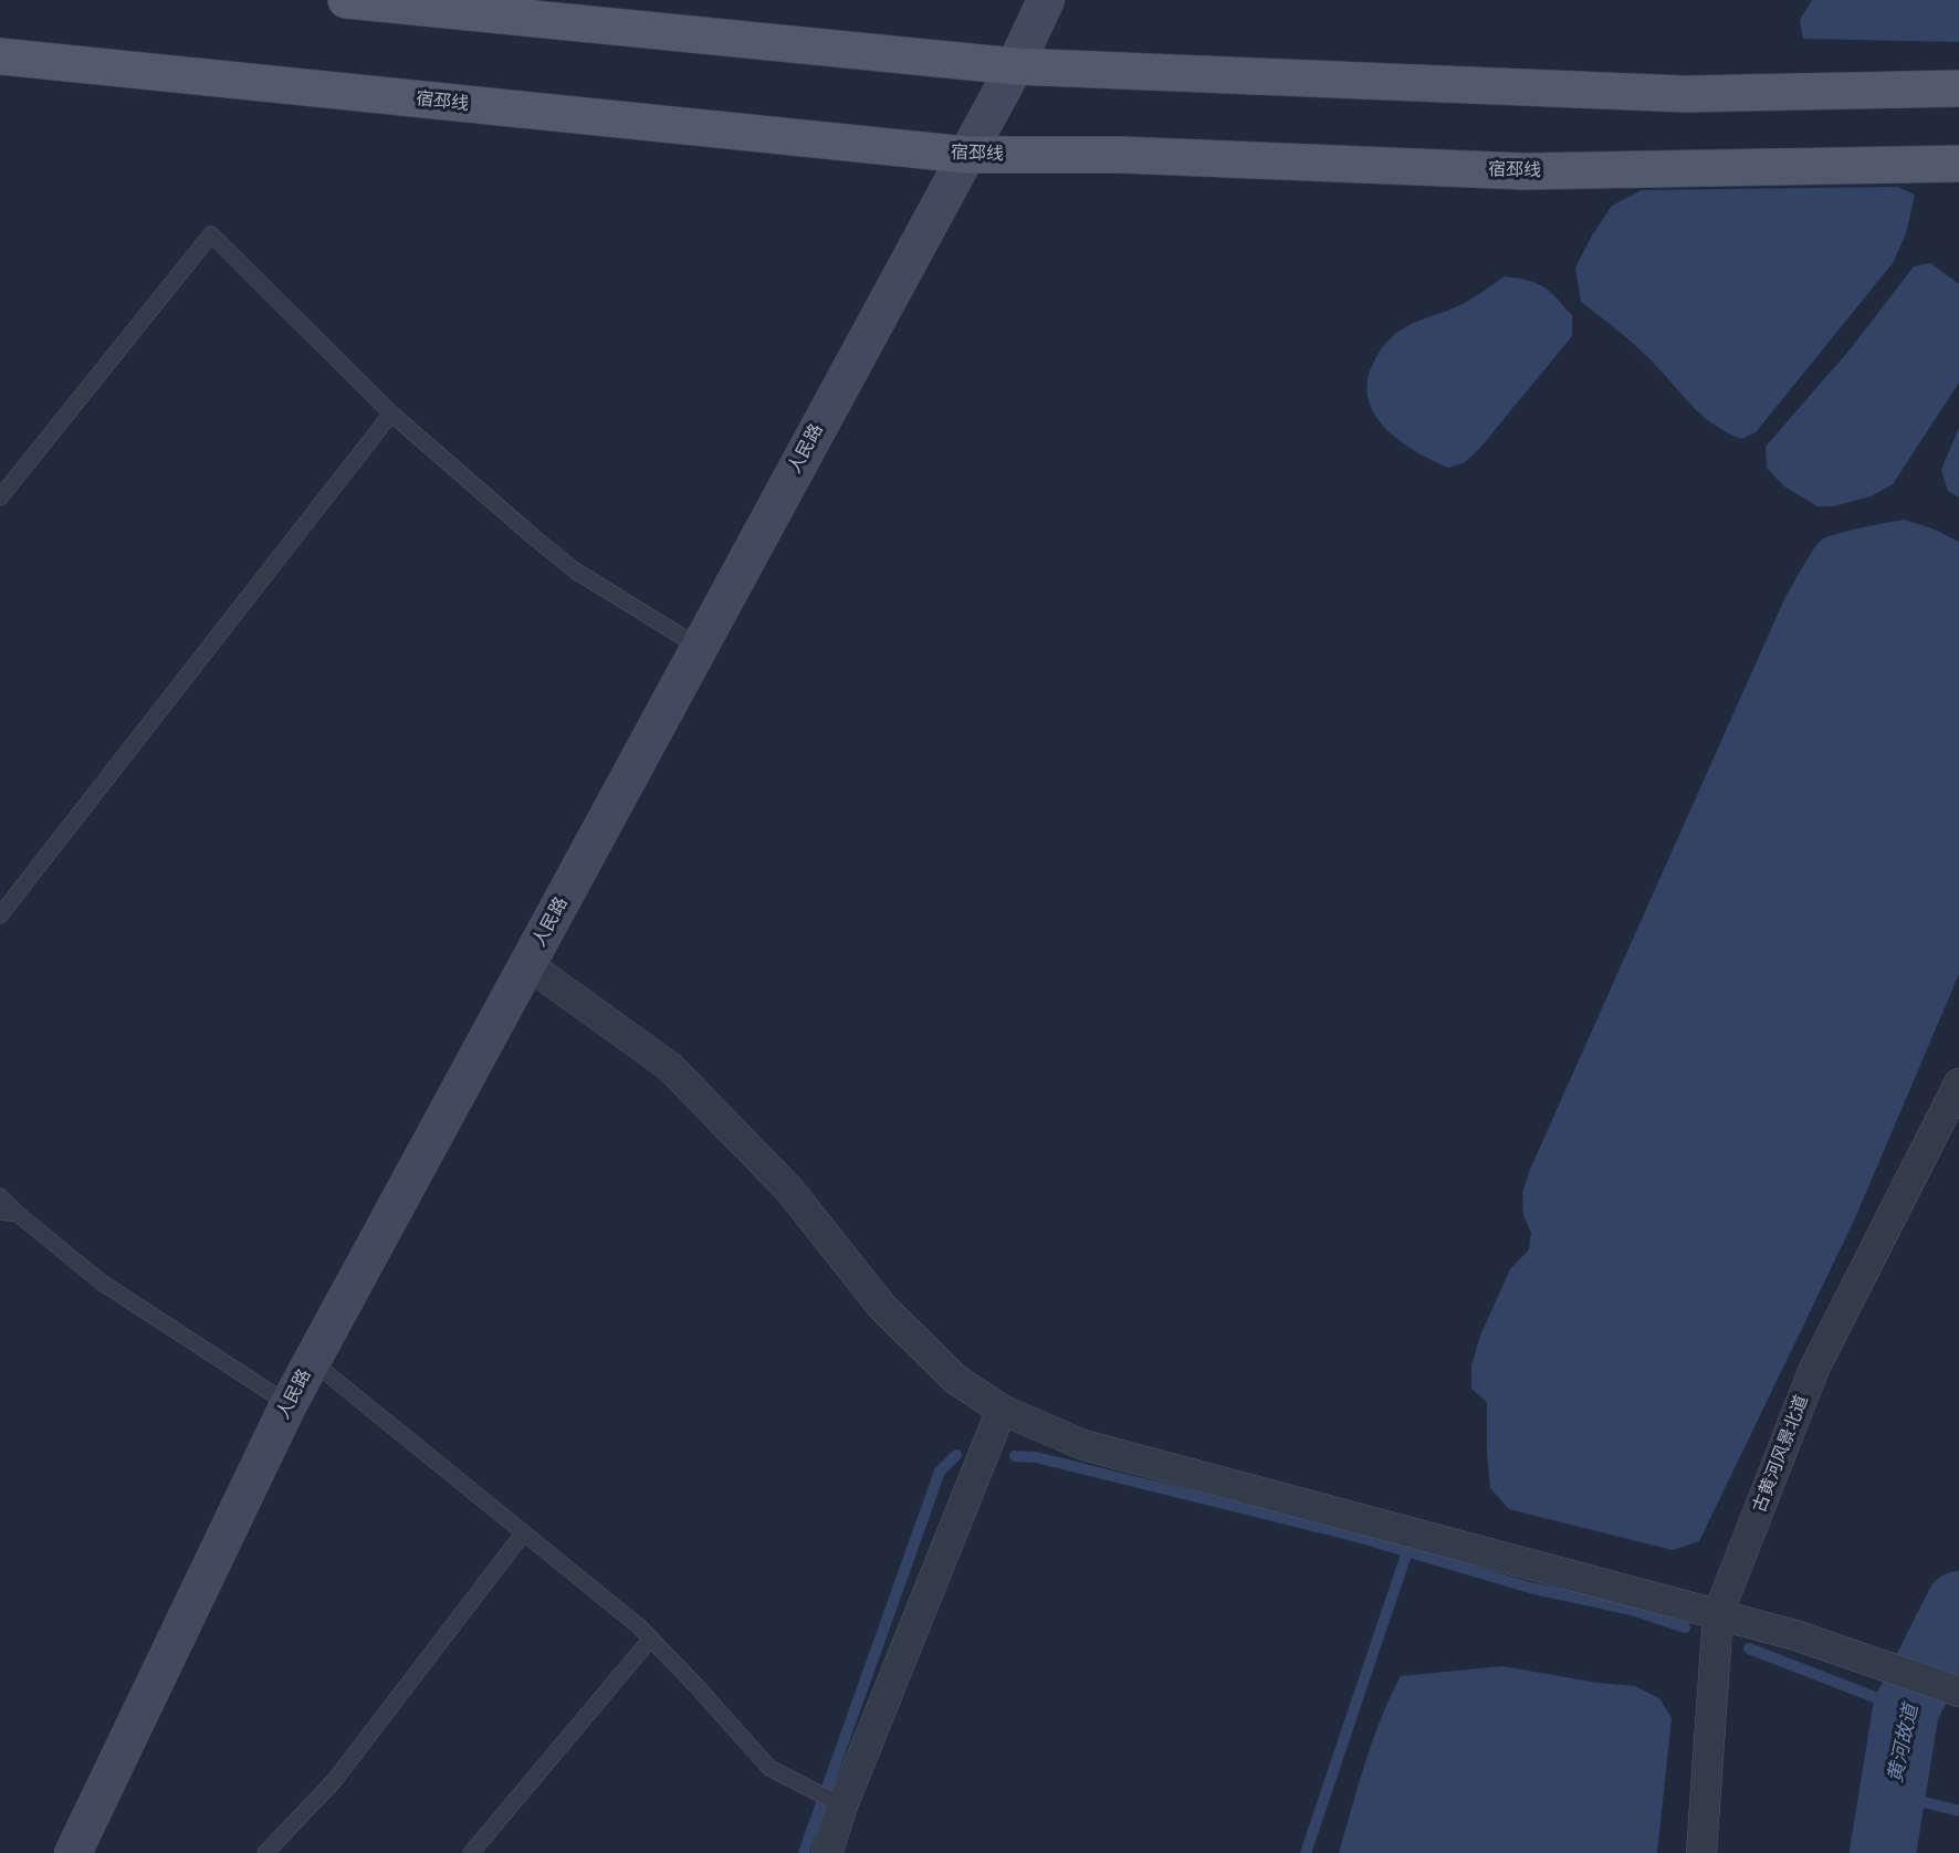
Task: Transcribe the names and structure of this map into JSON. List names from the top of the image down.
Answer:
{
  "streets": {
    "main road": ["宿邳线"],
    "street": ["人民路", "古黄河风景北道"]
  },
  "crossings": [
    ["宿邳线", "人民路"]
  ],
  "water": ["黄河故道"]
}
